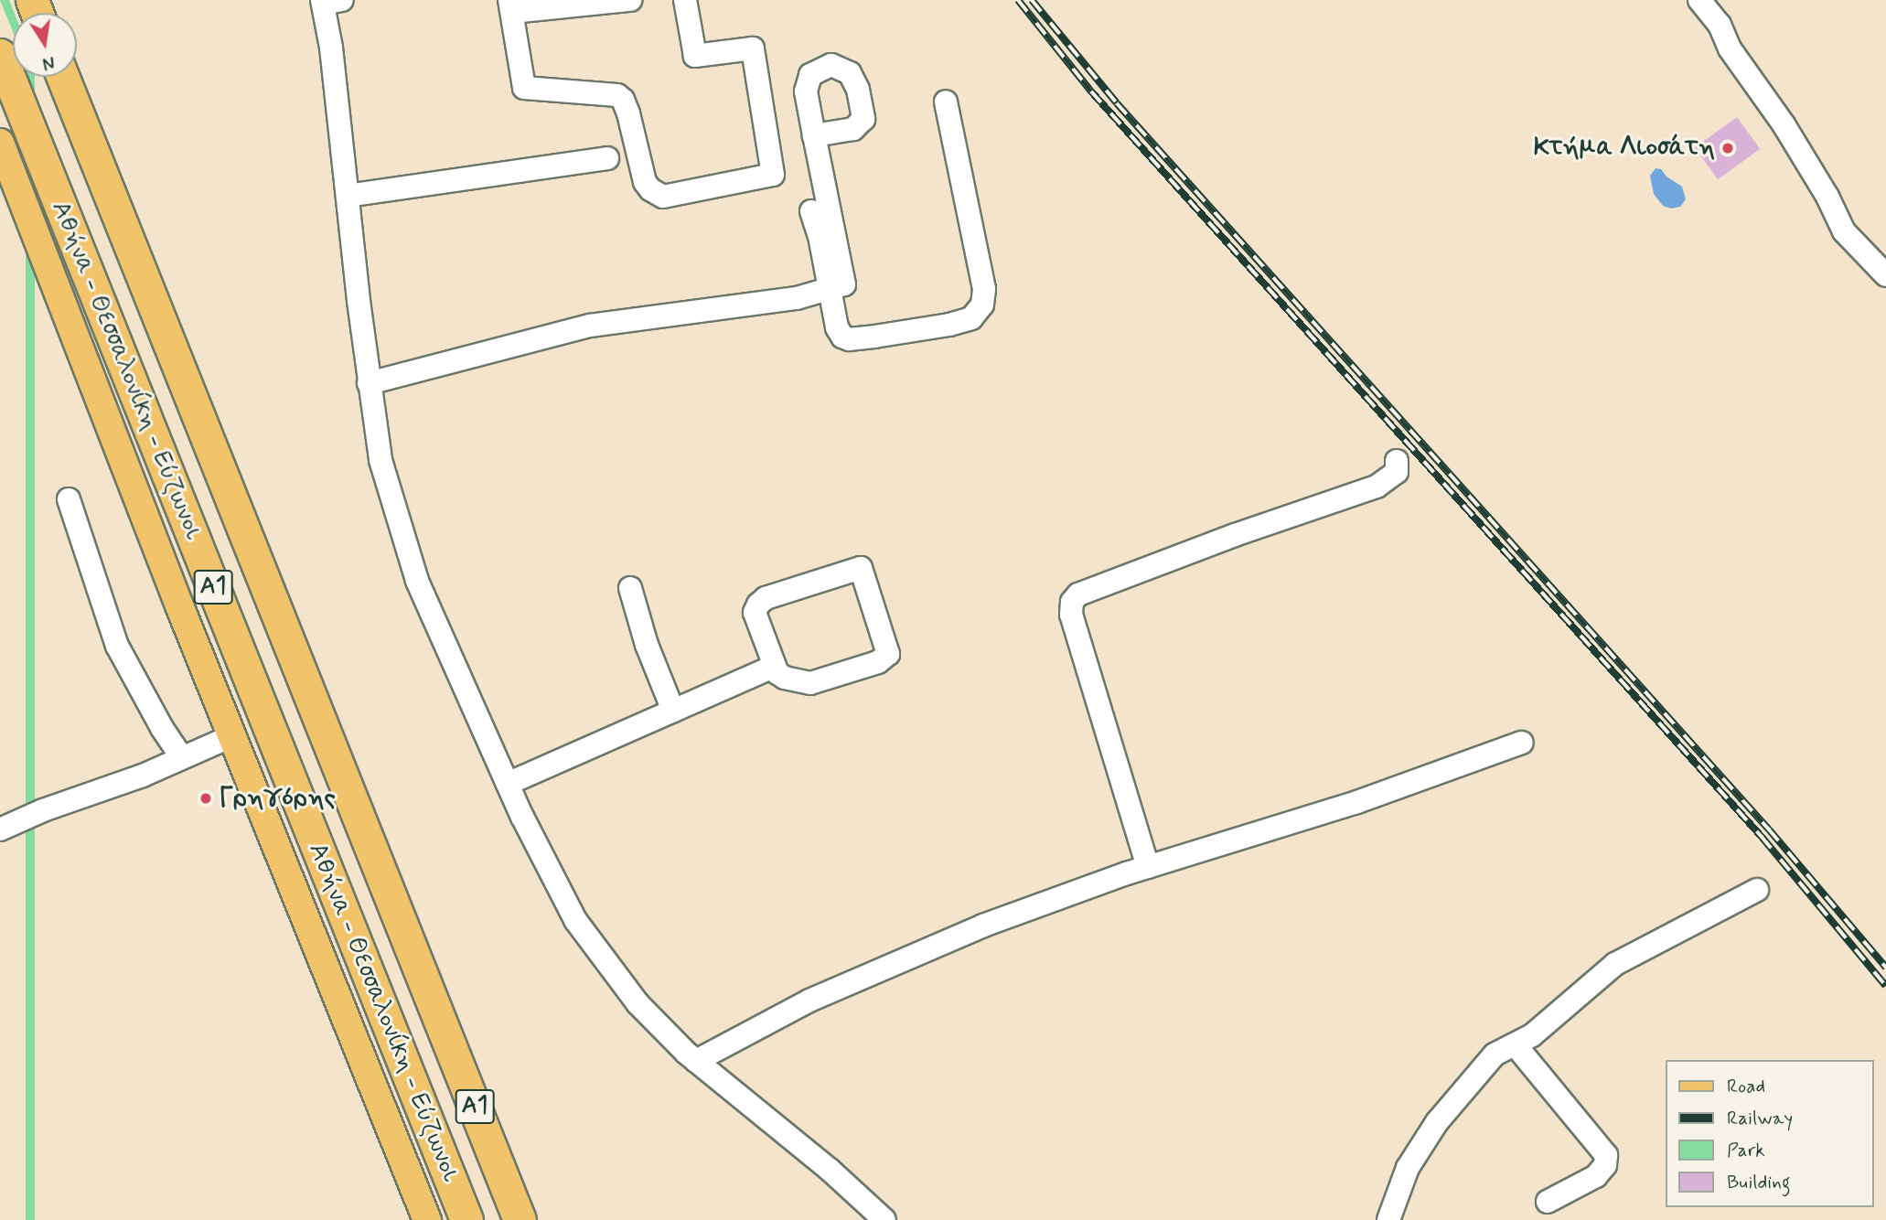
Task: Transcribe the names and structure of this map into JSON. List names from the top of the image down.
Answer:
{
  "streets": {
    "highway": ["Αθήνα - Θεσσαλονίκη - Εύζωνοι", "Α1"]
  },
  "places": ["Κτήμα Λιοσάτη", "Γρηγόρης"],
  "legend": [
    "Road",
    "Railway",
    "Park",
    "Building"
  ],
  "north": "bottom"
}
